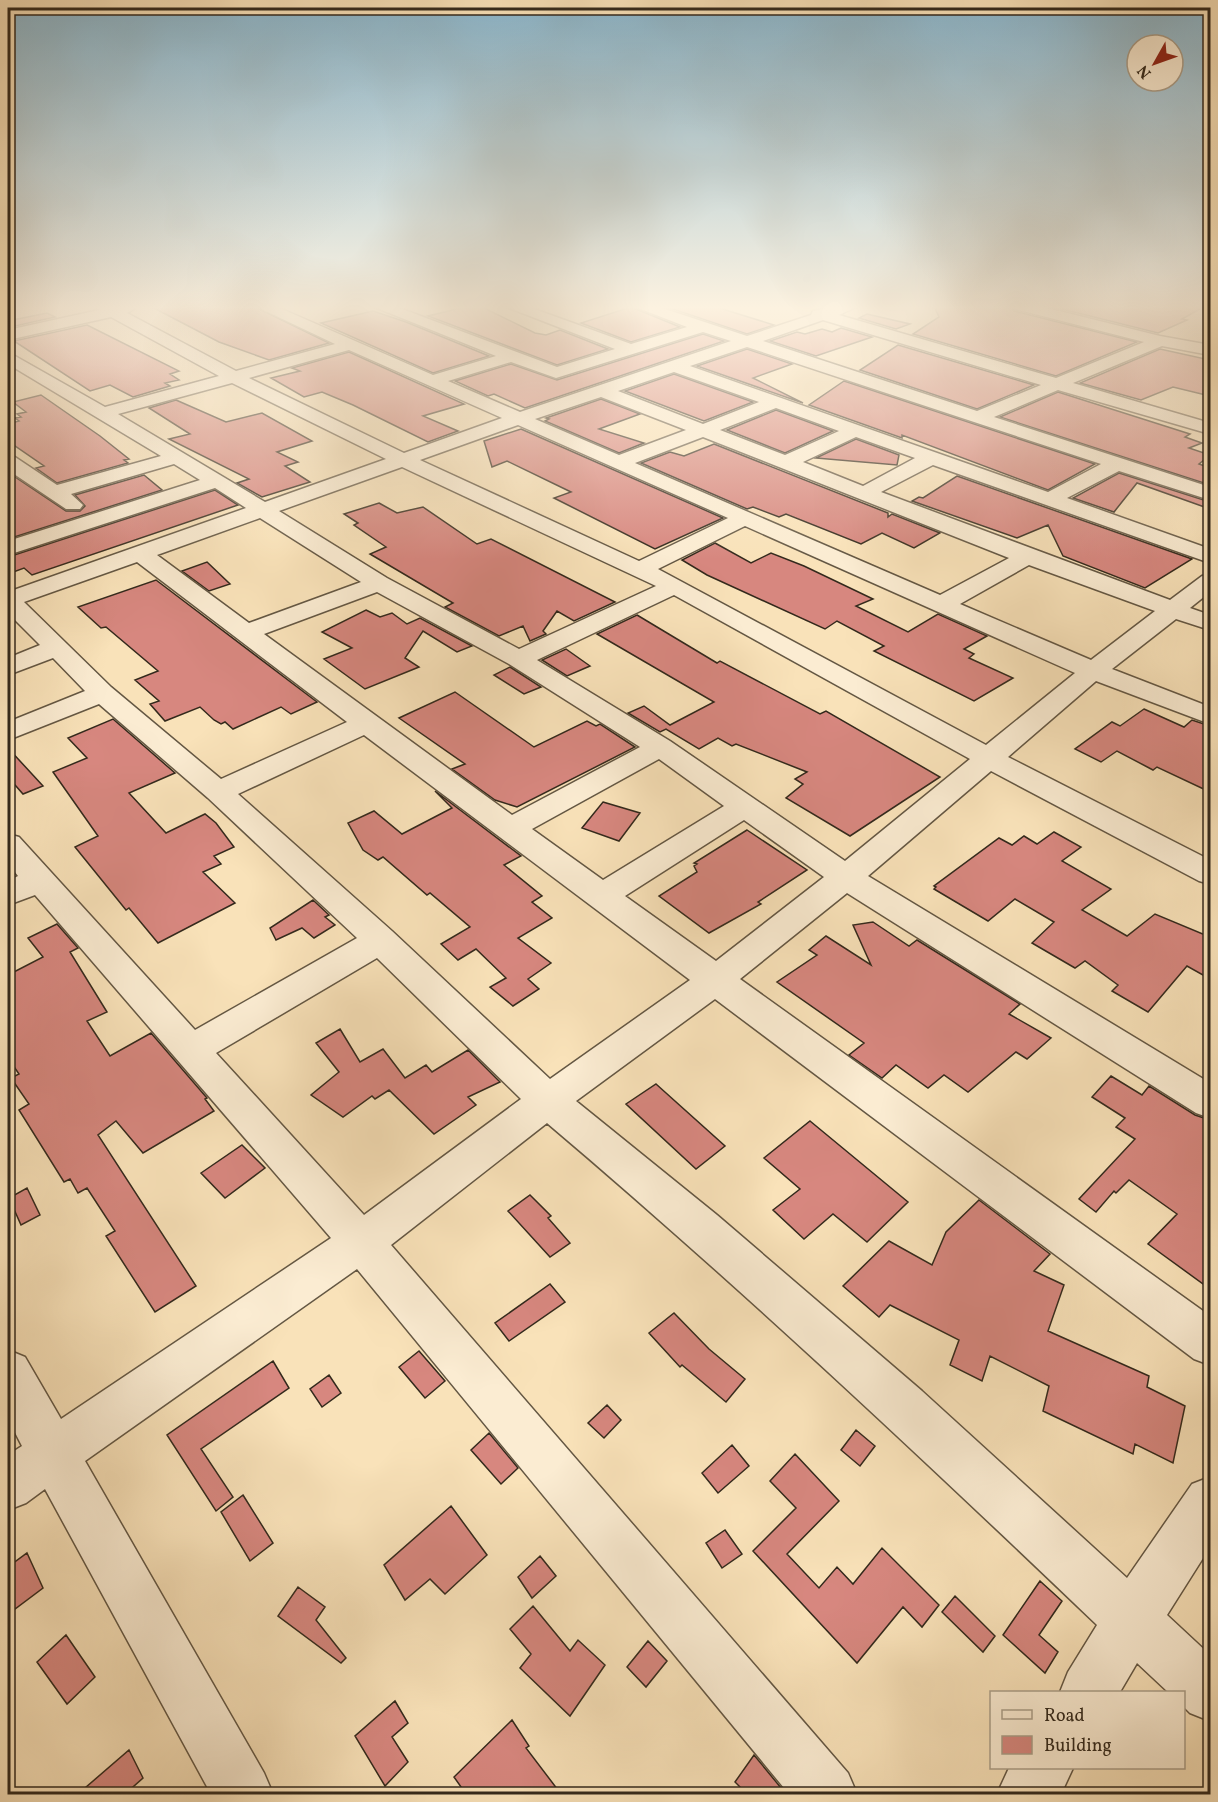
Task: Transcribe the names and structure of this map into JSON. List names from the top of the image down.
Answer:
{
  "legend": ["Road", "Building"],
  "north": "bottom left"
}
